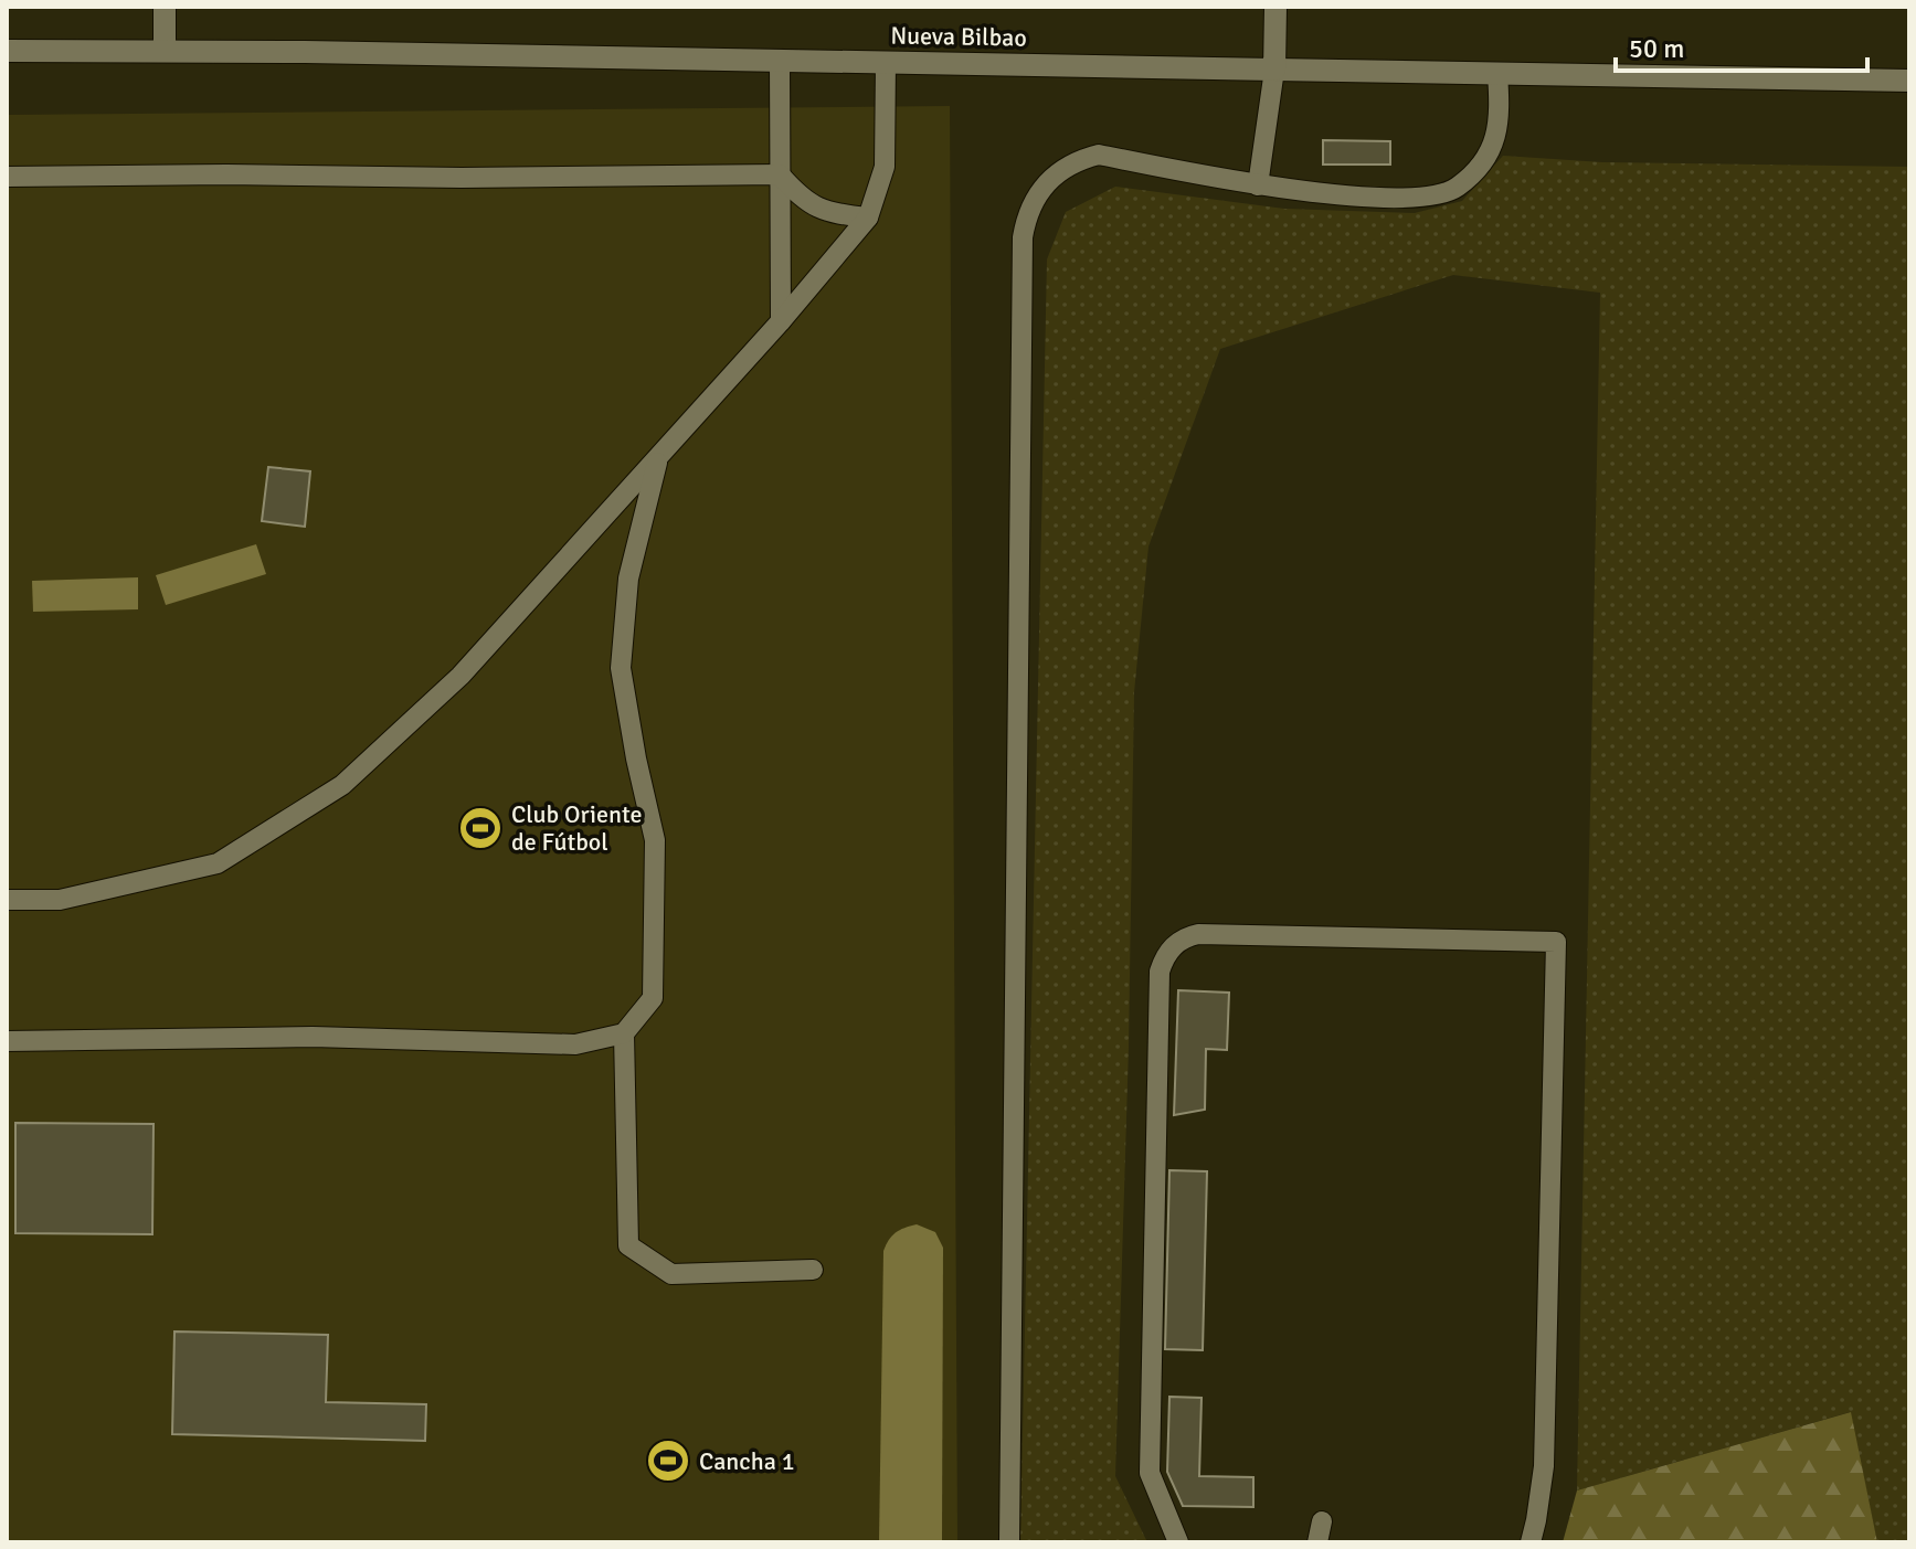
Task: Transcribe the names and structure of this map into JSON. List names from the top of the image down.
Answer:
{
  "streets": {
    "street": ["Nueva Bilbao"]
  },
  "places": {
    "sports": ["Club Oriente de Fútbol", "Cancha 1"]
  },
  "scale_bar": "50 m"
}
